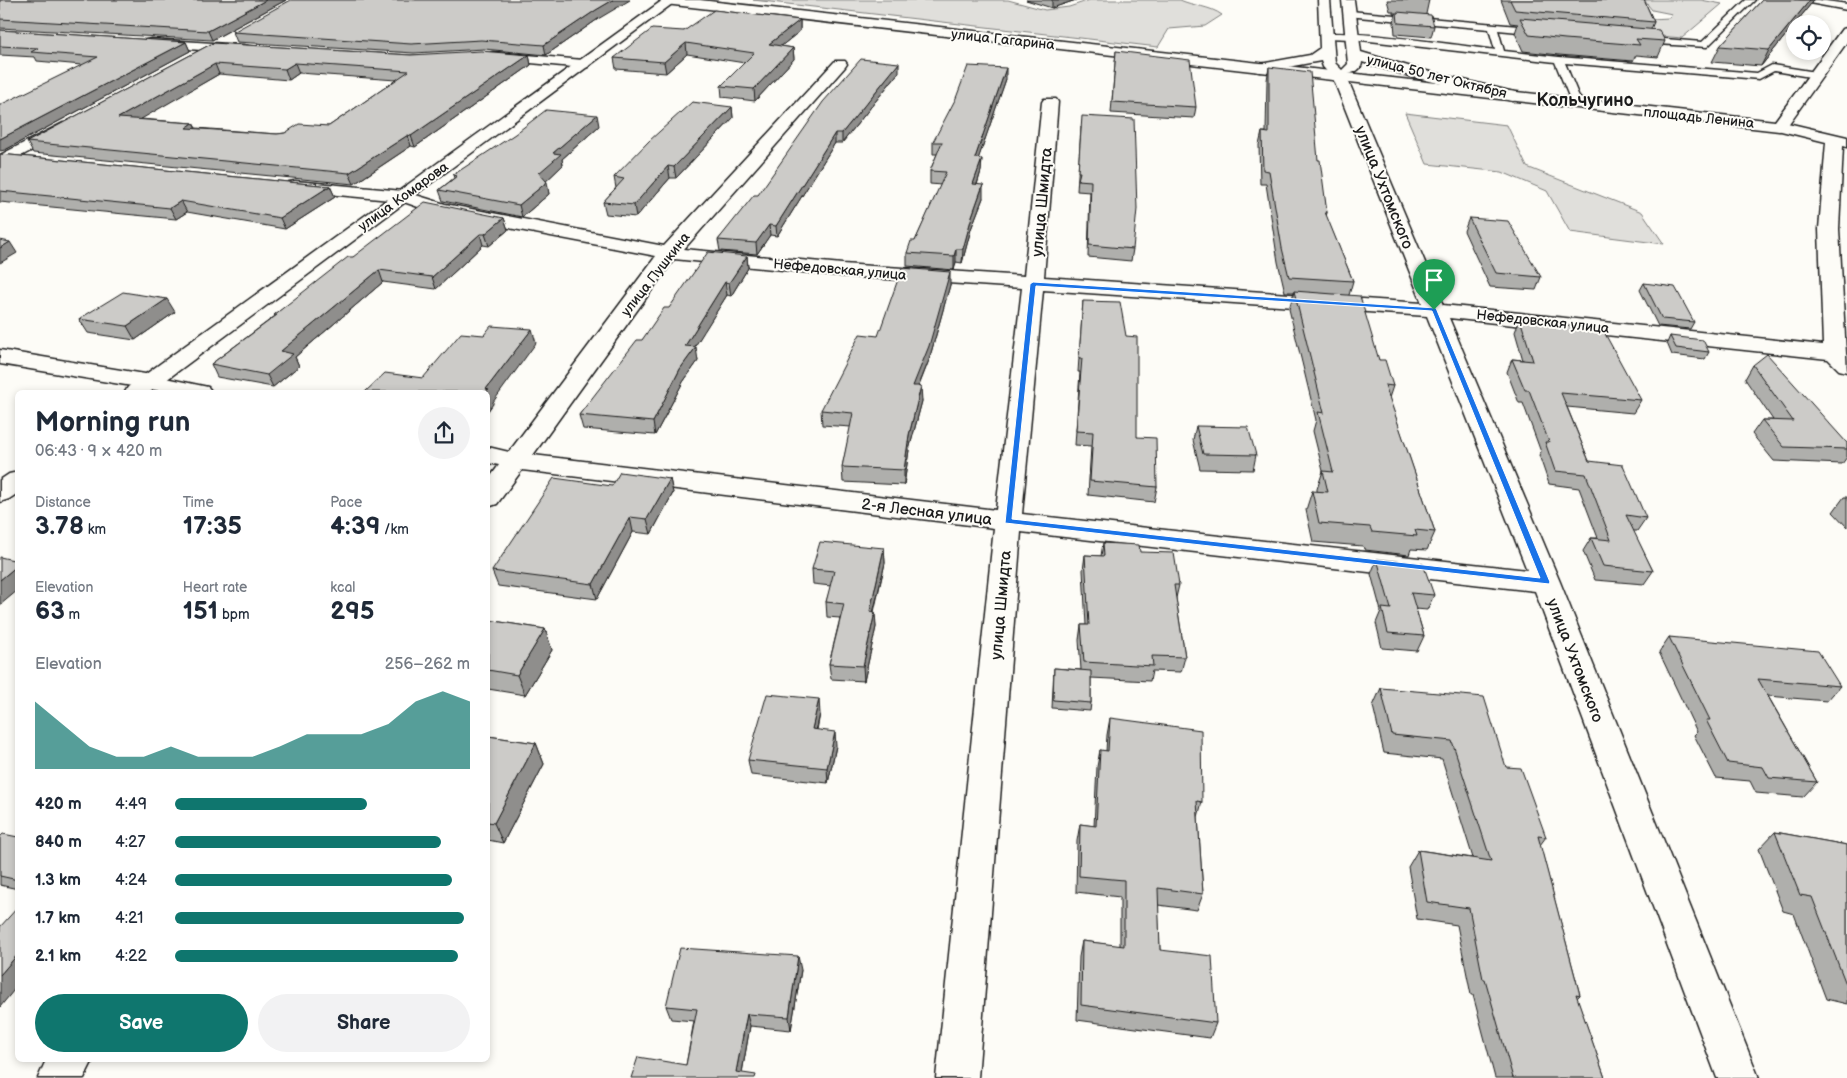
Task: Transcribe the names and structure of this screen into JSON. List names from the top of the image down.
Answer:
{
  "streets": {
    "street": [
      "улица Гагарина",
      "улица 50 лет Октября",
      "площадь Ленина",
      "улица Ухтомского",
      "улица Комарова",
      "улица Шмидта",
      "Нефедовская улица",
      "улица Пушкина",
      "2-я Лесная улица"
    ]
  },
  "crossings": [
    ["улица Гагарина", "улица 50 лет Октября"],
    ["улица Гагарина", "площадь Ленина"],
    ["улица Гагарина", "улица Ухтомского"],
    ["улица Гагарина", "улица Комарова"],
    ["улица 50 лет Октября", "площадь Ленина"],
    ["улица 50 лет Октября", "улица Ухтомского"],
    ["площадь Ленина", "улица Ухтомского"],
    ["улица Ухтомского", "Нефедовская улица"],
    ["улица Ухтомского", "2-я Лесная улица"],
    ["улица Комарова", "Нефедовская улица"],
    ["улица Шмидта", "Нефедовская улица"],
    ["улица Шмидта", "2-я Лесная улица"],
    ["Нефедовская улица", "улица Пушкина"],
    ["улица Пушкина", "2-я Лесная улица"]
  ],
  "districts": ["Кольчугино"],
  "page": {
    "heading": ["Morning run", "06:43 · 9 × 420 m"],
    "stats": [
      ["Distance", "3.78 km"],
      ["Time", "17:35"],
      ["Pace", "4:39 /km"],
      ["Elevation", "63 m"],
      ["Heart rate", "151 bpm"],
      ["kcal", "295"]
    ],
    "chart": ["Elevation", "256–262 m"],
    "list": [
      {
        "name": "420 m",
        "note": "4:49"
      },
      {
        "name": "840 m",
        "note": "4:27"
      },
      {
        "name": "1.3 km",
        "note": "4:24"
      },
      {
        "name": "1.7 km",
        "note": "4:21"
      },
      {
        "name": "2.1 km",
        "note": "4:22"
      }
    ],
    "buttons": ["Save", "Share"]
  }
}
